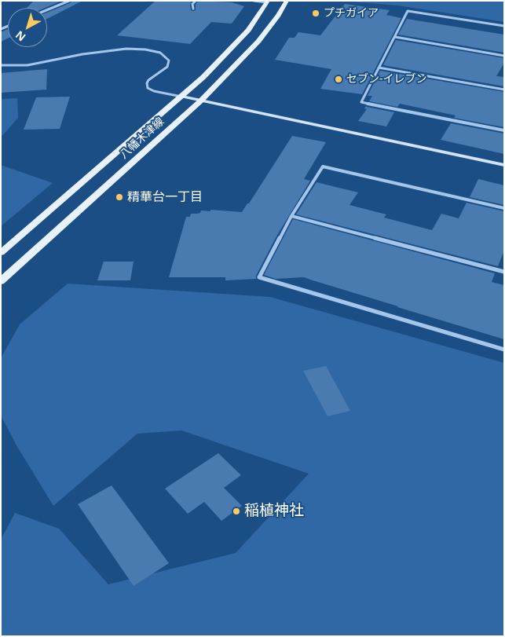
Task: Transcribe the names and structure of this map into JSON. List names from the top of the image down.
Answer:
{
  "streets": {
    "main road": ["八幡木津線"]
  },
  "places": [
    "プチガイア",
    "セブン-イレブン",
    "精華台一丁目",
    "稲植神社"
  ],
  "north": "bottom left"
}
